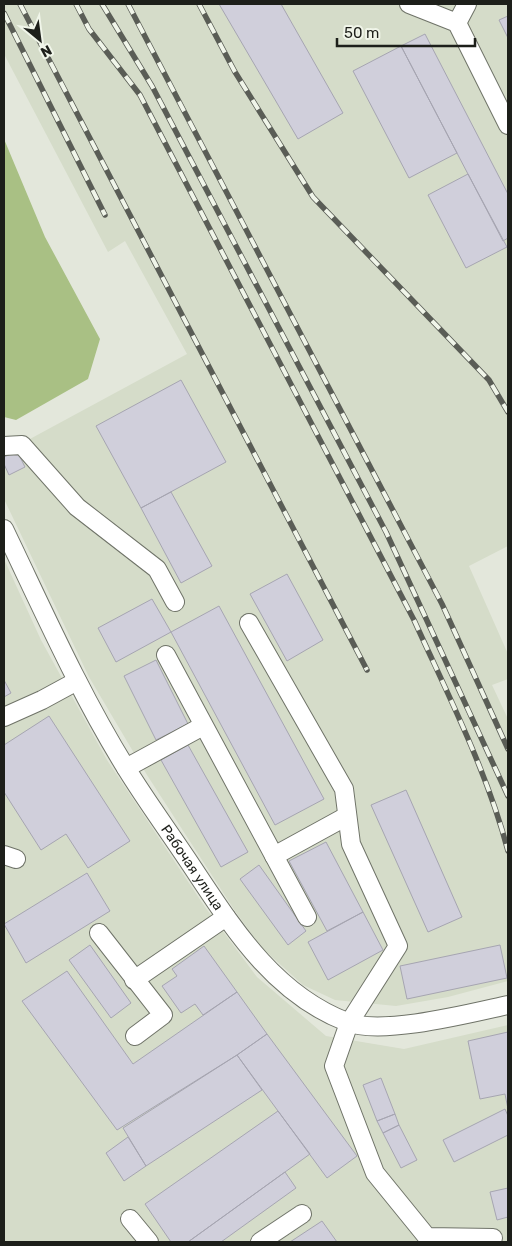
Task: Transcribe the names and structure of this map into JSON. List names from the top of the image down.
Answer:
{
  "streets": {
    "street": ["Рабочая улица"]
  },
  "scale_bar": "50 m",
  "north": "bottom right"
}
